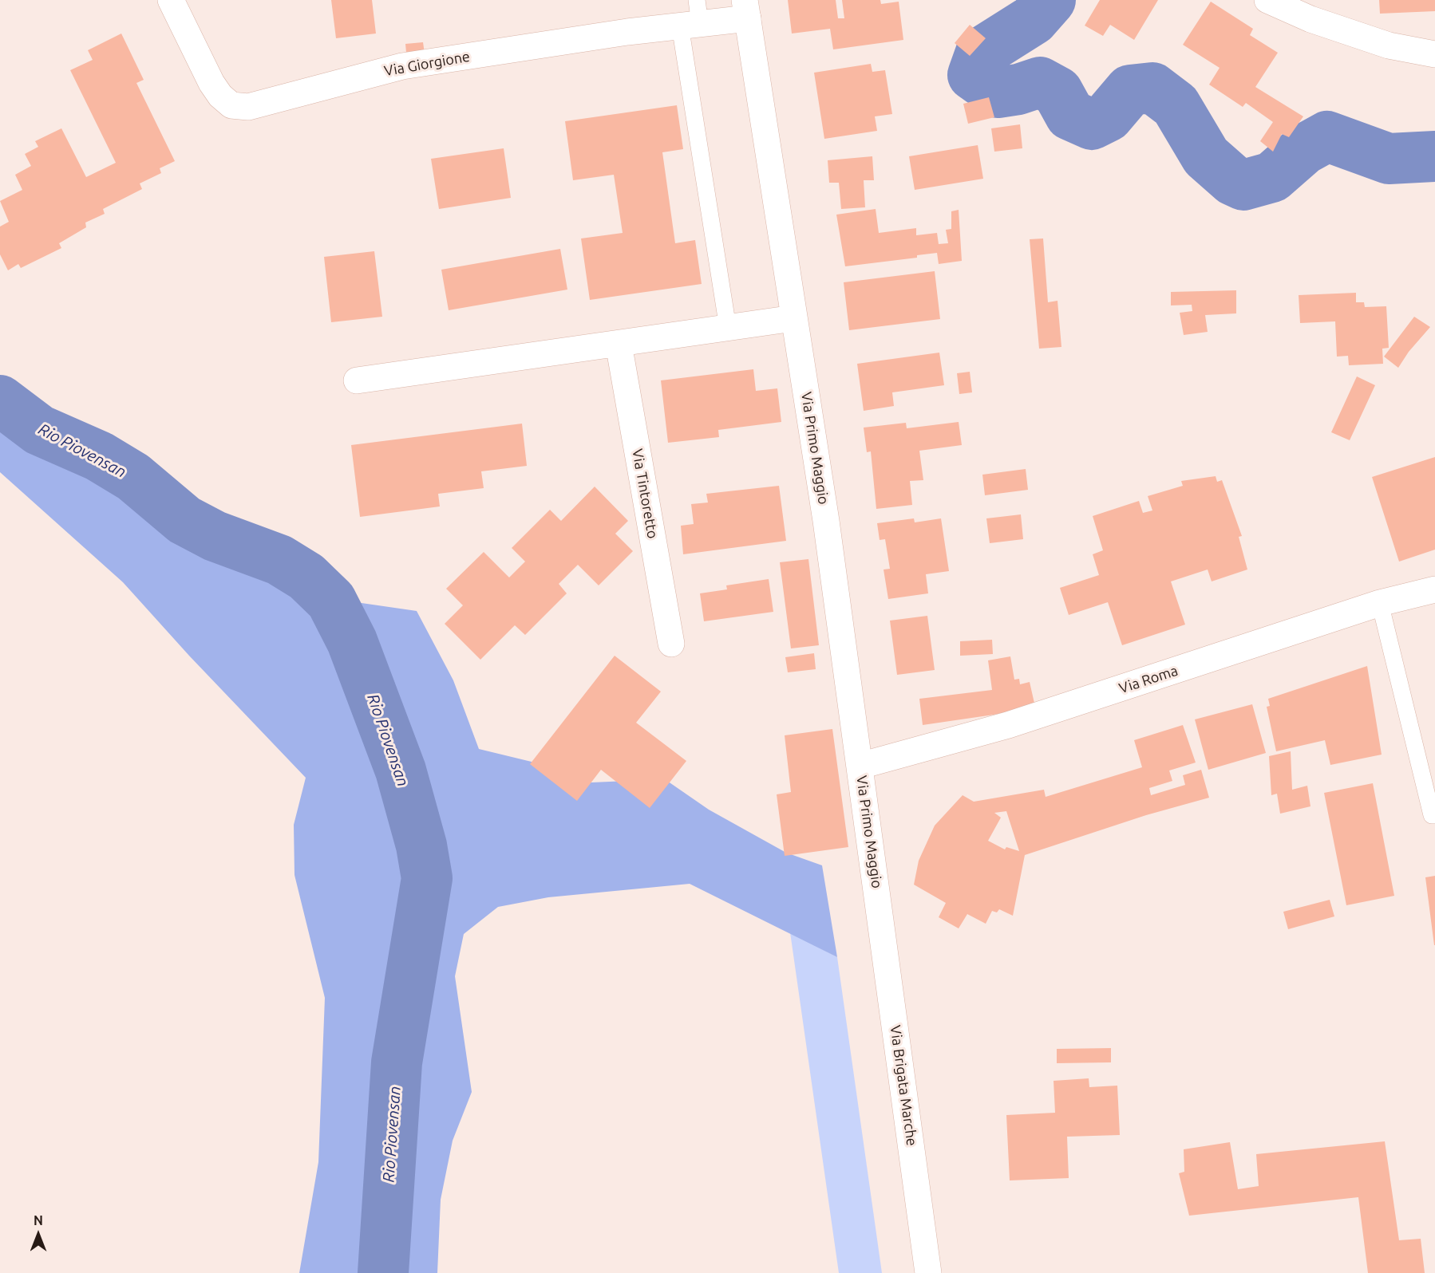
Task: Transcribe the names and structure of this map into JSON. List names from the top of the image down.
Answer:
{
  "streets": {
    "street": [
      "Via Giorgione",
      "Via Primo Maggio",
      "Via Tintoretto",
      "Via Roma",
      "Via Brigata Marche"
    ]
  },
  "crossings": [
    ["Via Giorgione", "Via Primo Maggio"],
    ["Via Primo Maggio", "Via Roma"],
    ["Via Primo Maggio", "Via Brigata Marche"]
  ],
  "water": ["Rio Piovensan"],
  "north": "top"
}
